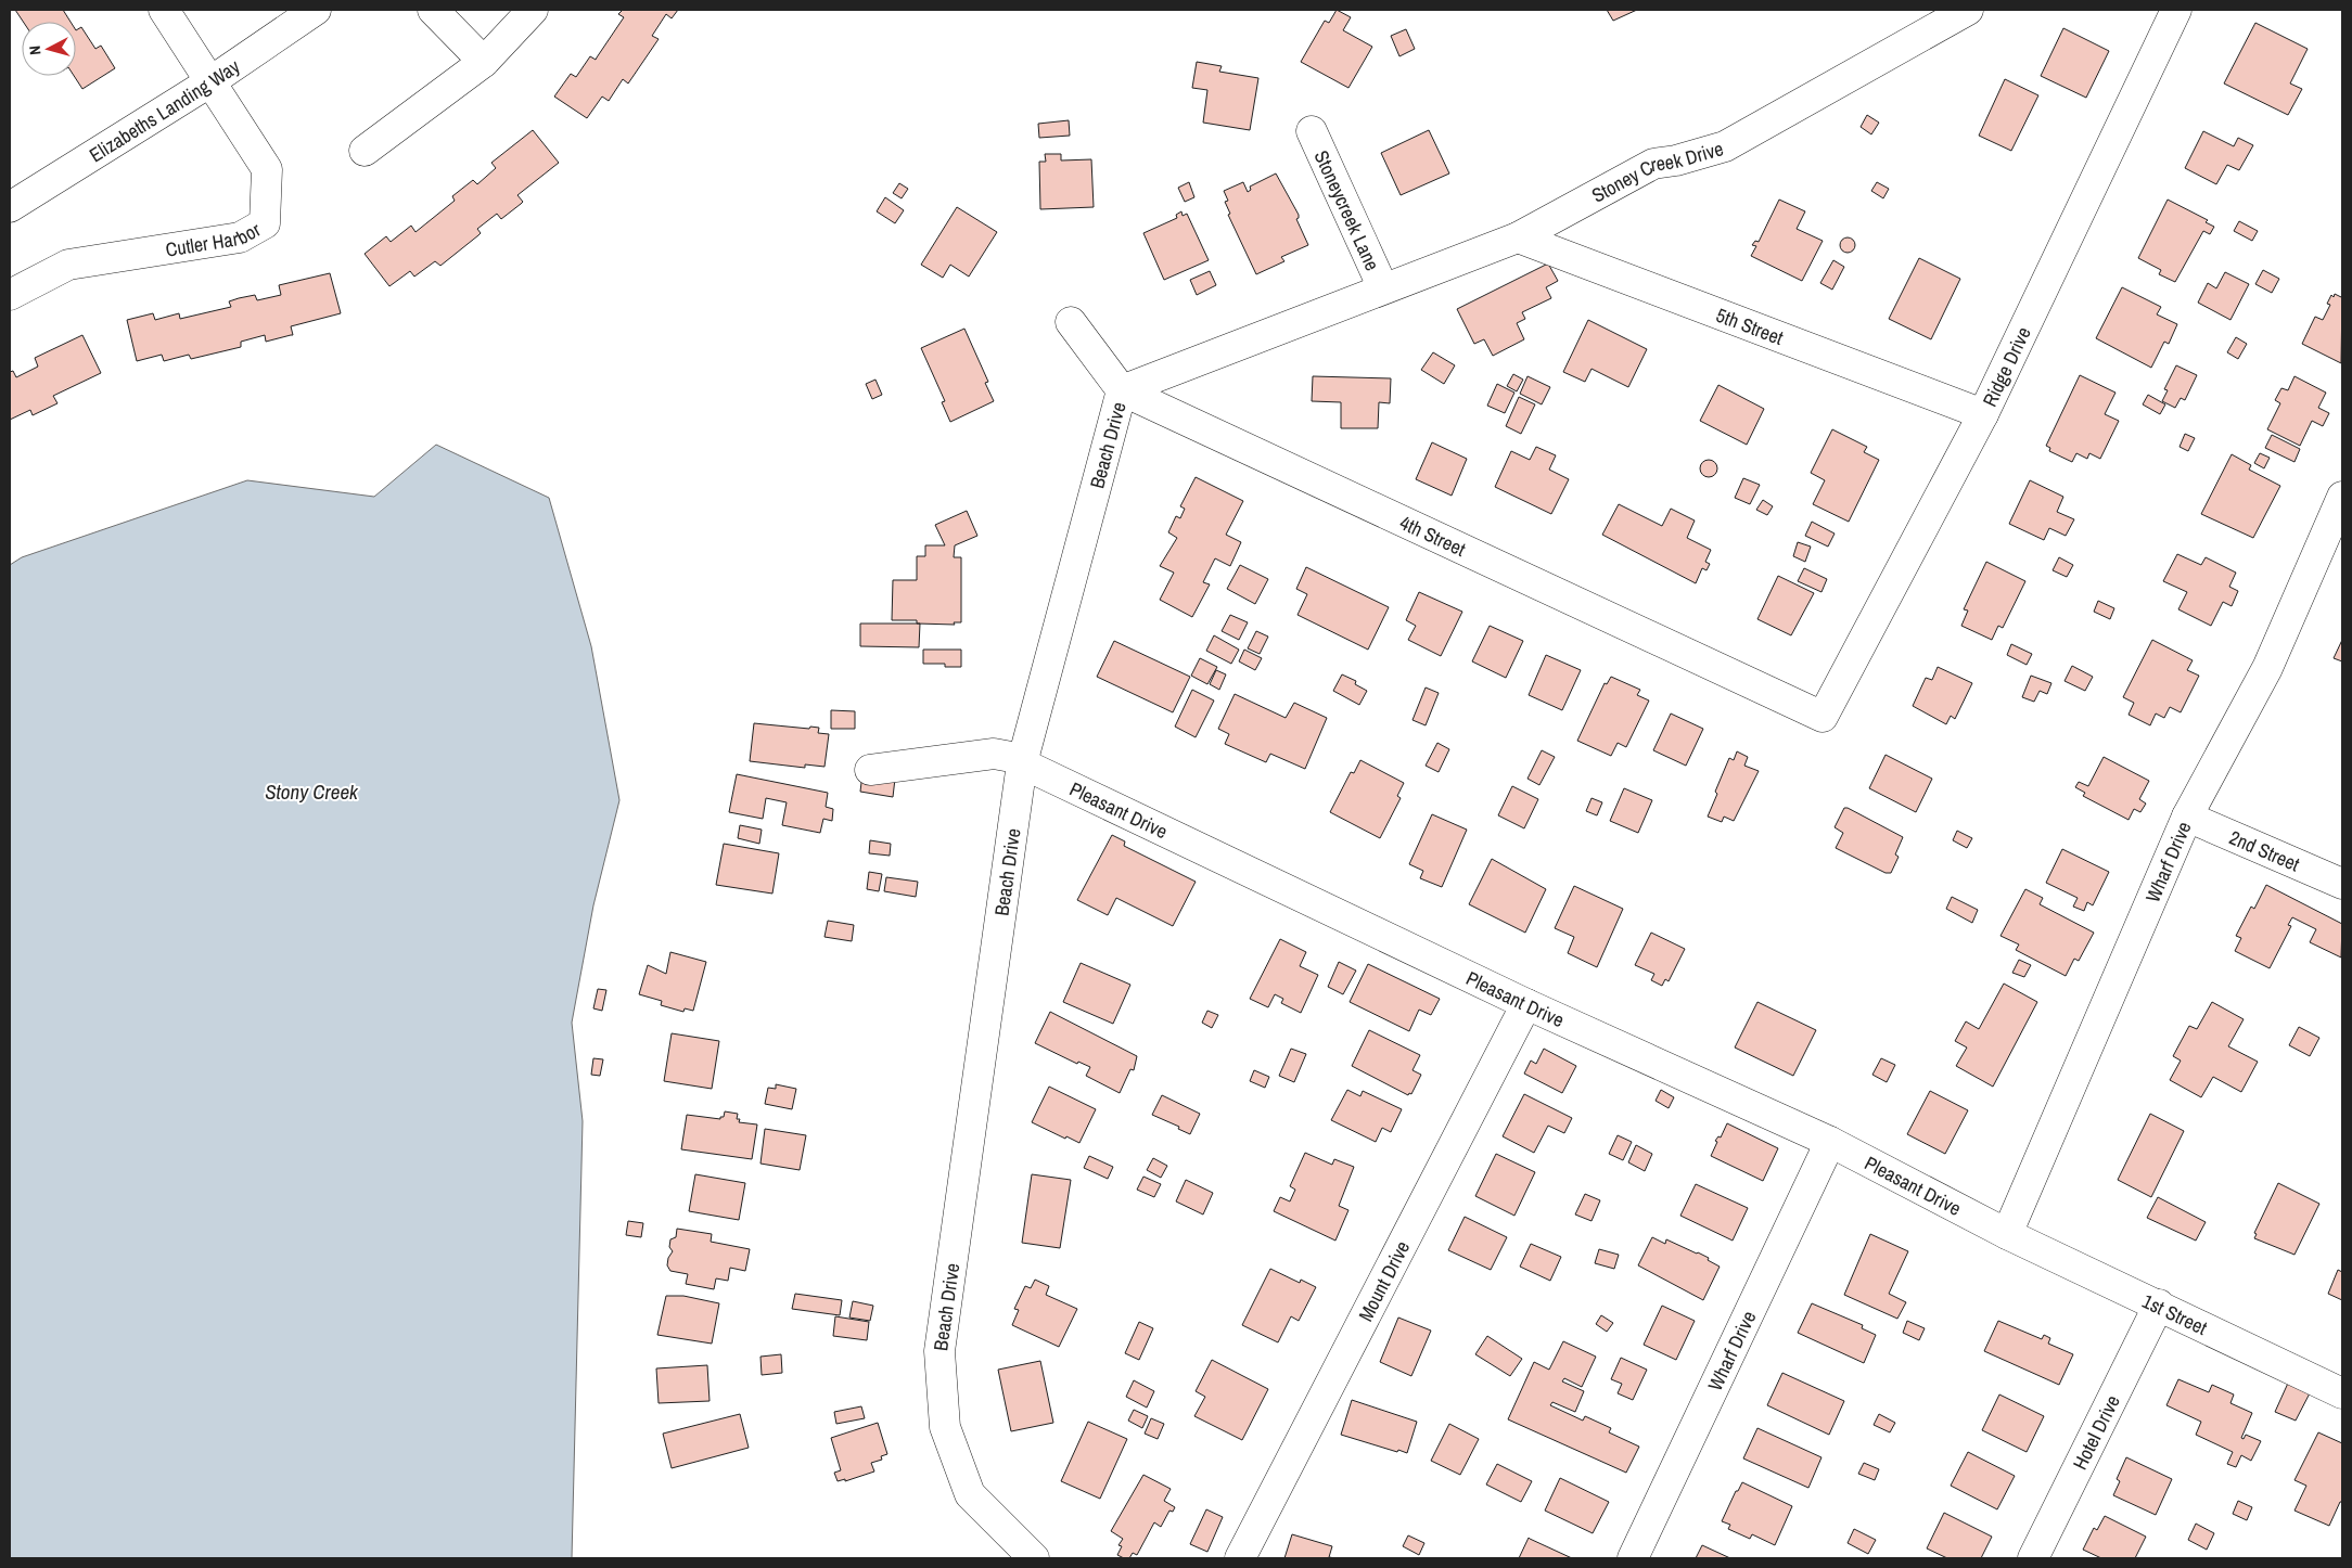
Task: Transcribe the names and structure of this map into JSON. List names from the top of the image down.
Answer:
{
  "streets": {
    "street": [
      "Elizabeths Landing Way",
      "Stoney Creek Drive",
      "Stoneycreek Lane",
      "Cutler Harbor",
      "5th Street",
      "Ridge Drive",
      "Beach Drive",
      "4th Street",
      "Pleasant Drive",
      "2nd Street",
      "Wharf Drive",
      "Mount Drive",
      "1st Street",
      "Hotel Drive"
    ]
  },
  "crossings": [
    ["Elizabeths Landing Way", "Cutler Harbor"],
    ["Stoney Creek Drive", "Stoneycreek Lane"],
    ["Stoney Creek Drive", "5th Street"],
    ["Stoney Creek Drive", "Beach Drive"],
    ["5th Street", "Ridge Drive"],
    ["Ridge Drive", "4th Street"],
    ["Beach Drive", "4th Street"],
    ["Beach Drive", "Pleasant Drive"],
    ["Pleasant Drive", "Wharf Drive"],
    ["Pleasant Drive", "Mount Drive"],
    ["Pleasant Drive", "1st Street"],
    ["2nd Street", "Wharf Drive"],
    ["Wharf Drive", "1st Street"],
    ["1st Street", "Hotel Drive"]
  ],
  "water": ["Stony Creek"],
  "north": "left"
}
